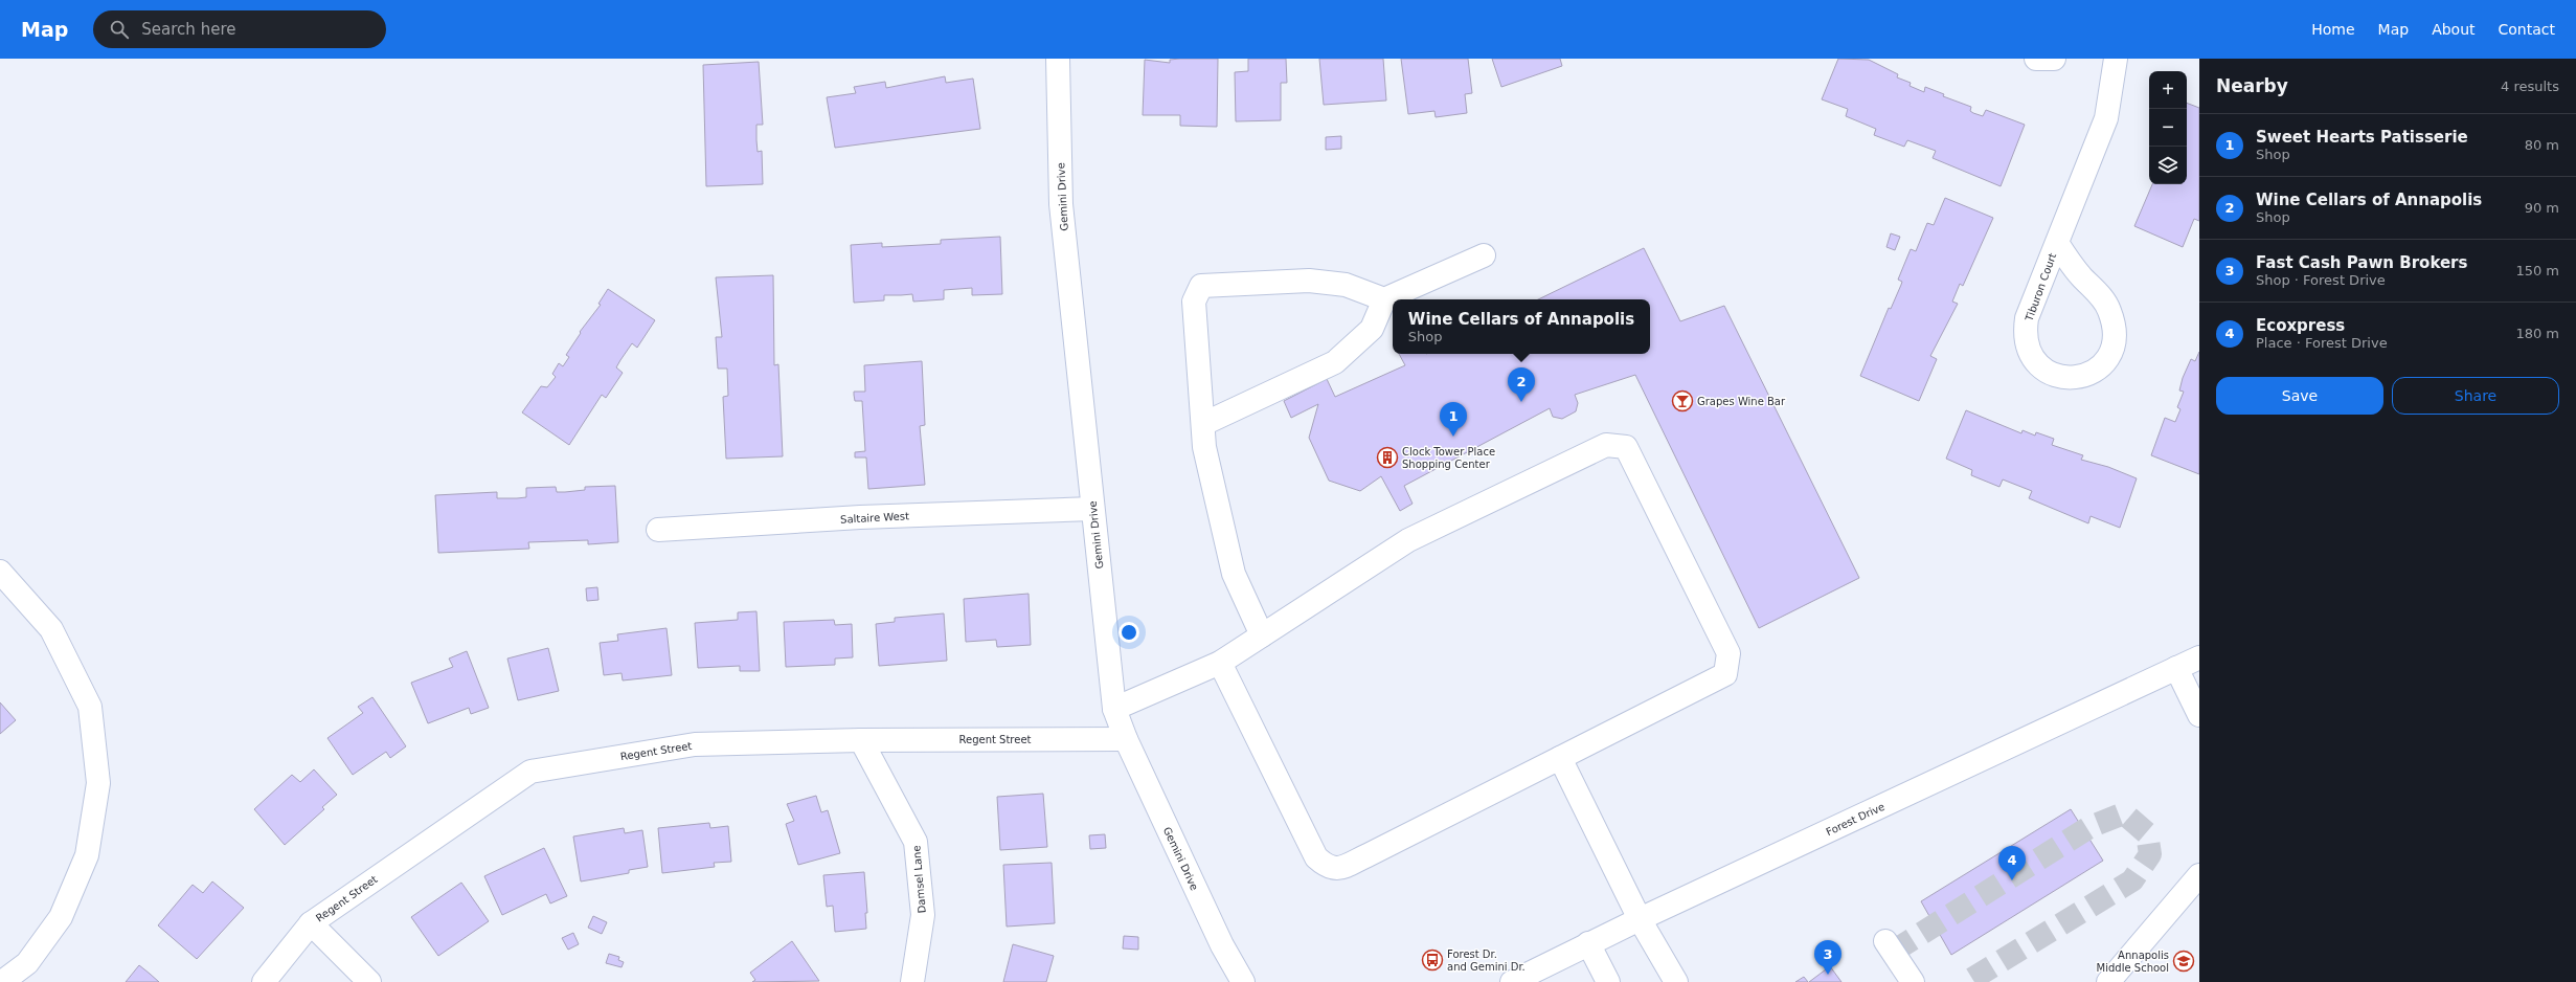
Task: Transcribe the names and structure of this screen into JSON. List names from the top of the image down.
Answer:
{
  "streets": {
    "street": [
      "Gemini Drive",
      "Tiburon Court",
      "Saltaire West",
      "Regent Street",
      "Forest Drive",
      "Damsel Lane"
    ]
  },
  "crossings": [
    ["Gemini Drive", "Saltaire West"],
    ["Gemini Drive", "Regent Street"],
    ["Regent Street", "Damsel Lane"]
  ],
  "places": {
    "bar": ["Grapes Wine Bar"],
    "building": ["Clock Tower Place Shopping Center"],
    "bus stop": ["Forest Dr. and Gemini Dr."],
    "school or university": ["Annapolis Middle School"]
  },
  "page": {
    "header": "Map",
    "search": "Search here",
    "nav": [
      "Home",
      "Map",
      "About",
      "Contact"
    ],
    "heading": ["Nearby", "4 results"],
    "map_buttons": ["+", "−"],
    "list": [
      {
        "mark": "1",
        "name": "Sweet Hearts Patisserie",
        "note": "Shop",
        "value": "80 m"
      },
      {
        "mark": "2",
        "name": "Wine Cellars of Annapolis",
        "note": "Shop",
        "value": "90 m"
      },
      {
        "mark": "3",
        "name": "Fast Cash Pawn Brokers",
        "note": "Shop · Forest Drive",
        "value": "150 m"
      },
      {
        "mark": "4",
        "name": "Ecoxpress",
        "note": "Place · Forest Drive",
        "value": "180 m"
      }
    ],
    "popup": ["Wine Cellars of Annapolis", "Shop"],
    "buttons": ["Save", "Share"],
    "pins": [
      "2",
      "1",
      "4",
      "3"
    ]
  }
}
